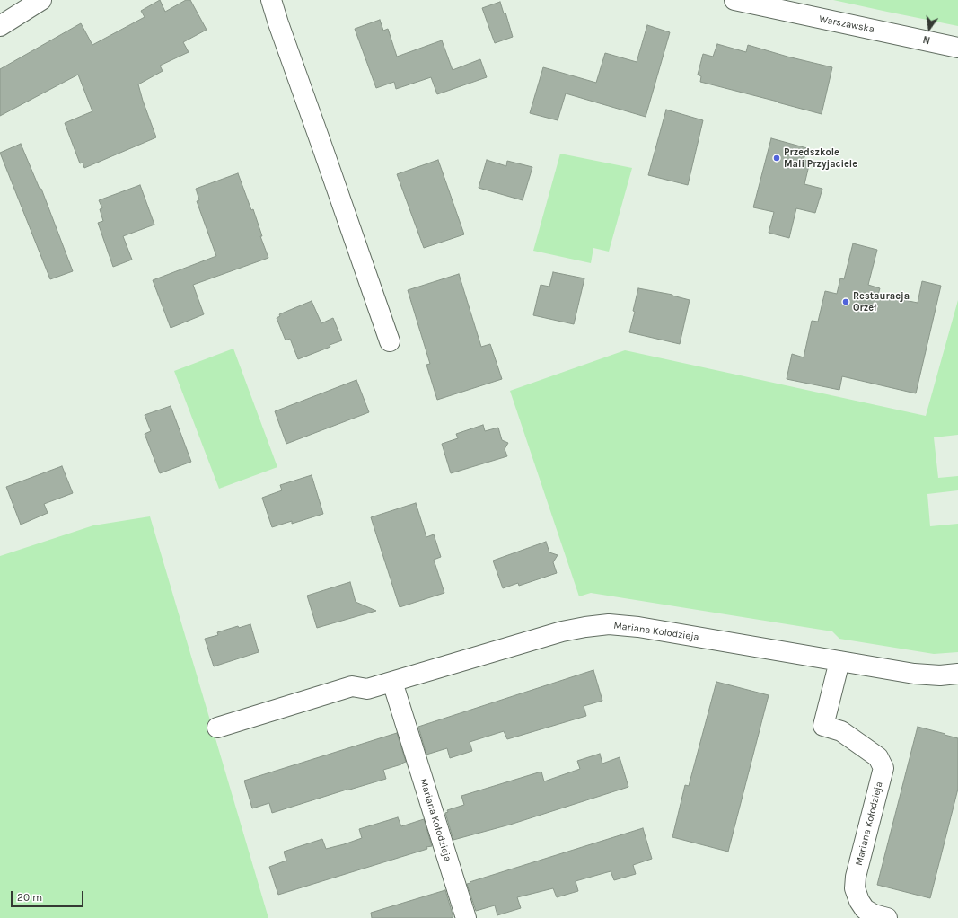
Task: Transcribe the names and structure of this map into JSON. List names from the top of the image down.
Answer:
{
  "streets": {
    "street": ["Warszawska", "Mariana Kołodzieja"]
  },
  "places": ["Przedszkole Mali Przyjaciele", "Restauracja Orzeł"],
  "scale_bar": "20 m",
  "north": "bottom"
}
